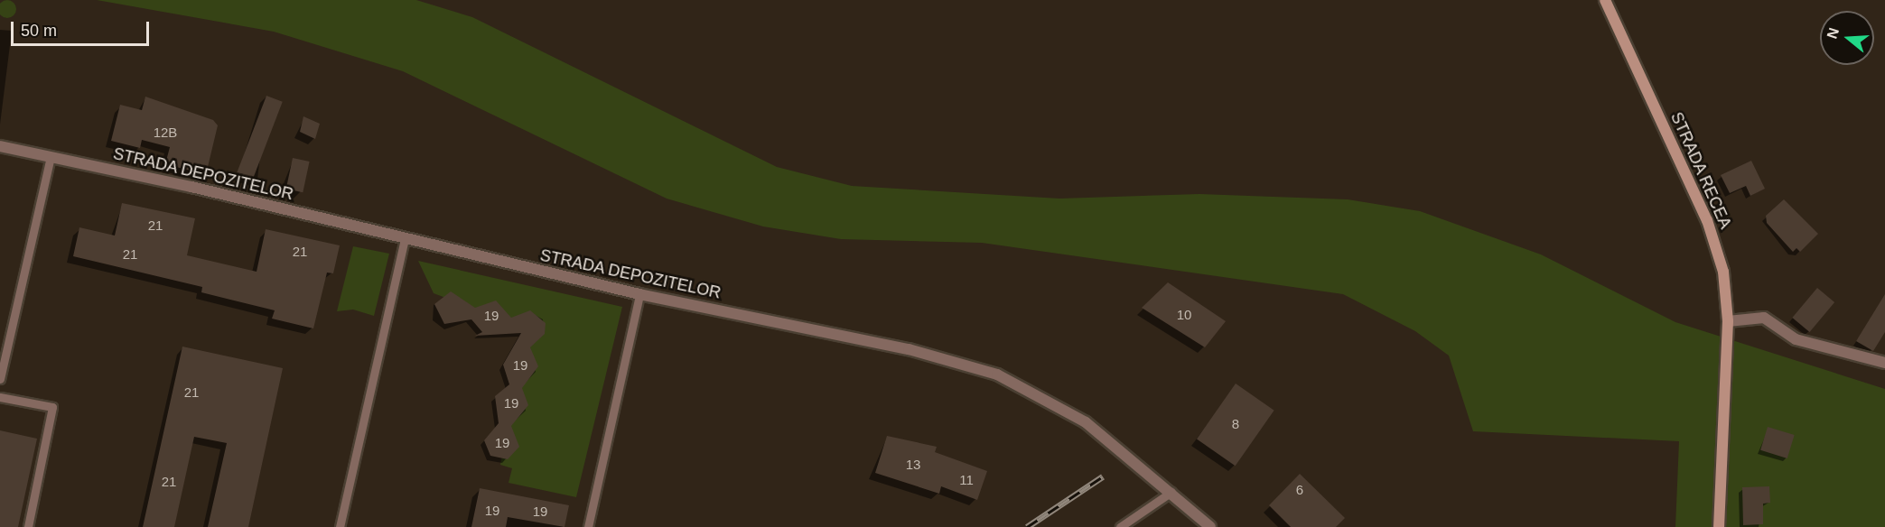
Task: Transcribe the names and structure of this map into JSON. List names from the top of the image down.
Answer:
{
  "streets": {
    "main road": ["STRADA RECEA"],
    "street": ["STRADA DEPOZITELOR"]
  },
  "house_numbers": [
    "12B",
    "21",
    "21",
    "21",
    "10",
    "19",
    "19",
    "21",
    "19",
    "8",
    "19",
    "13",
    "11",
    "21",
    "6",
    "19",
    "19"
  ],
  "scale_bar": "50 m",
  "north": "left"
}
